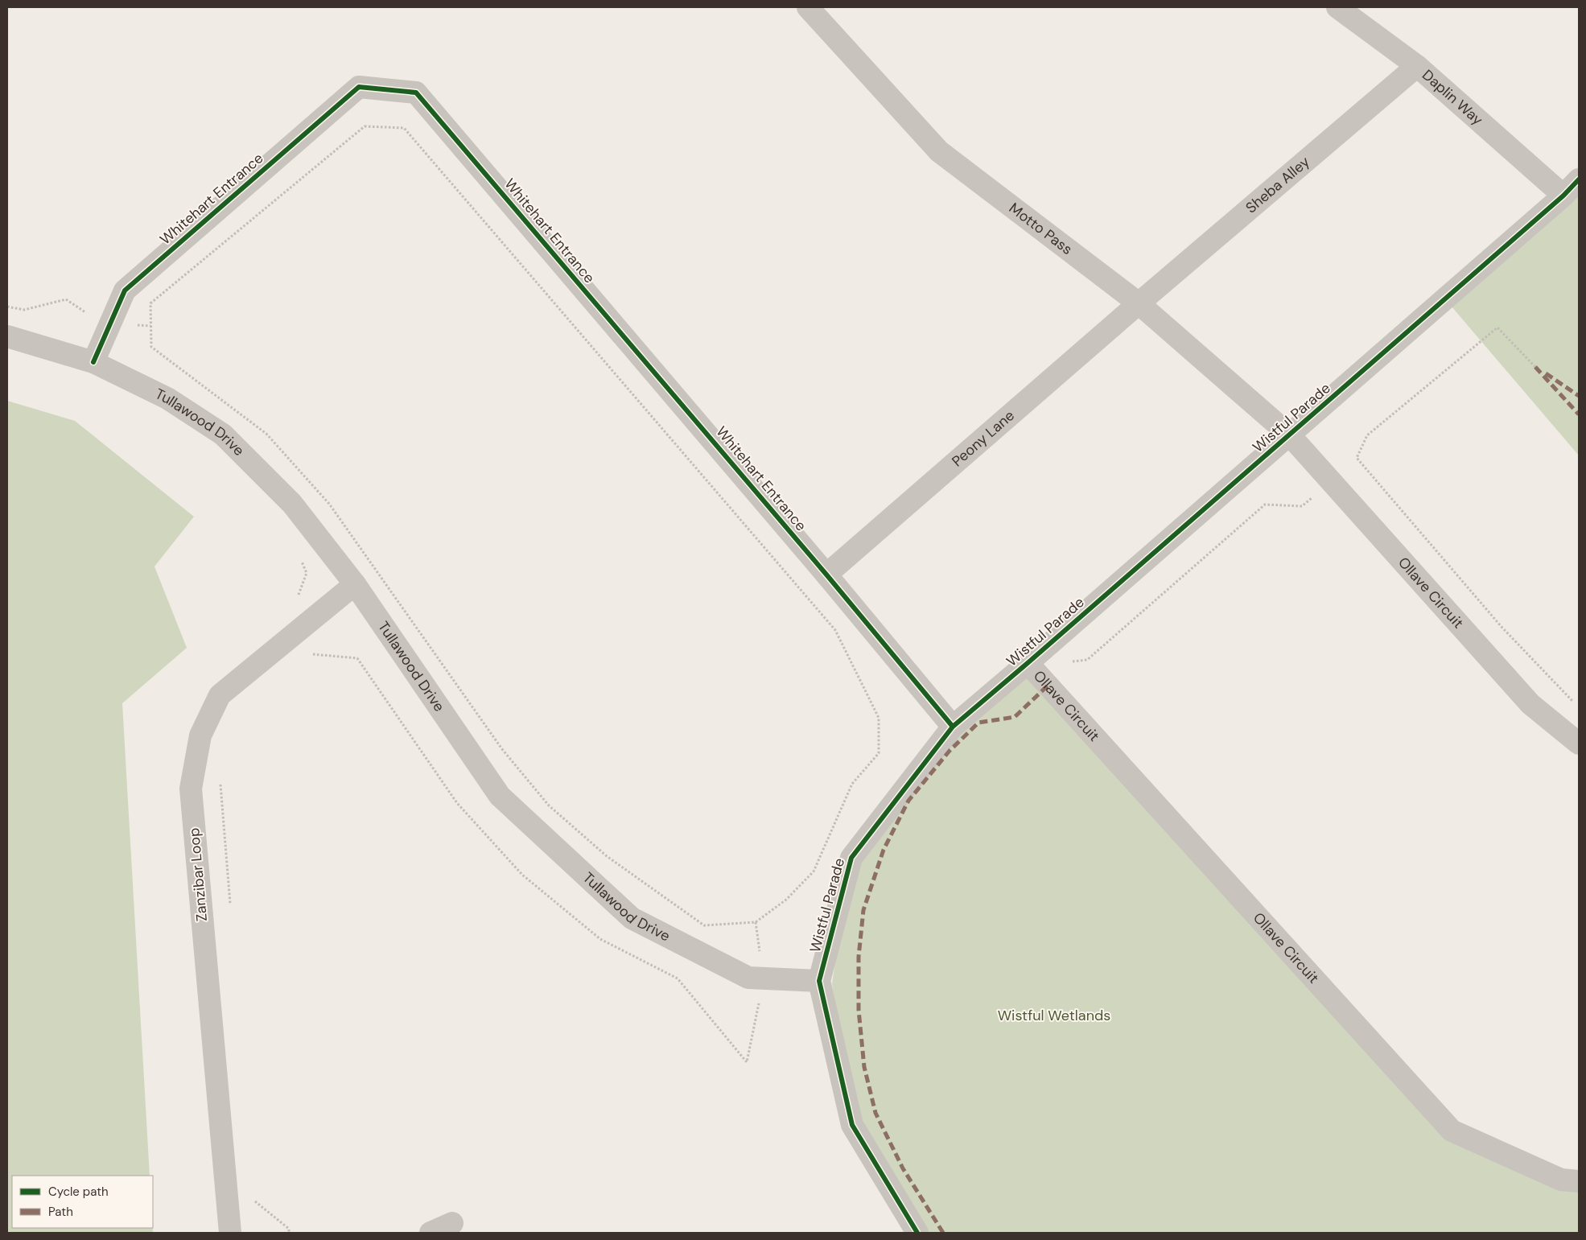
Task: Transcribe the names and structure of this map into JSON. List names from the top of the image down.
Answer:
{
  "streets": {
    "street": [
      "Daplin Way",
      "Sheba Alley",
      "Whitehart Entrance",
      "Motto Pass",
      "Wistful Parade",
      "Tullawood Drive",
      "Peony Lane",
      "Ollave Circuit",
      "Zanzibar Loop"
    ]
  },
  "crossings": [
    ["Daplin Way", "Sheba Alley"],
    ["Daplin Way", "Wistful Parade"],
    ["Sheba Alley", "Motto Pass"],
    ["Sheba Alley", "Peony Lane"],
    ["Whitehart Entrance", "Wistful Parade"],
    ["Whitehart Entrance", "Tullawood Drive"],
    ["Whitehart Entrance", "Peony Lane"],
    ["Motto Pass", "Wistful Parade"],
    ["Motto Pass", "Peony Lane"],
    ["Motto Pass", "Ollave Circuit"],
    ["Wistful Parade", "Tullawood Drive"],
    ["Wistful Parade", "Ollave Circuit"],
    ["Tullawood Drive", "Zanzibar Loop"]
  ],
  "parks": ["Wistful Wetlands"],
  "legend": ["Cycle path", "Path"]
}
